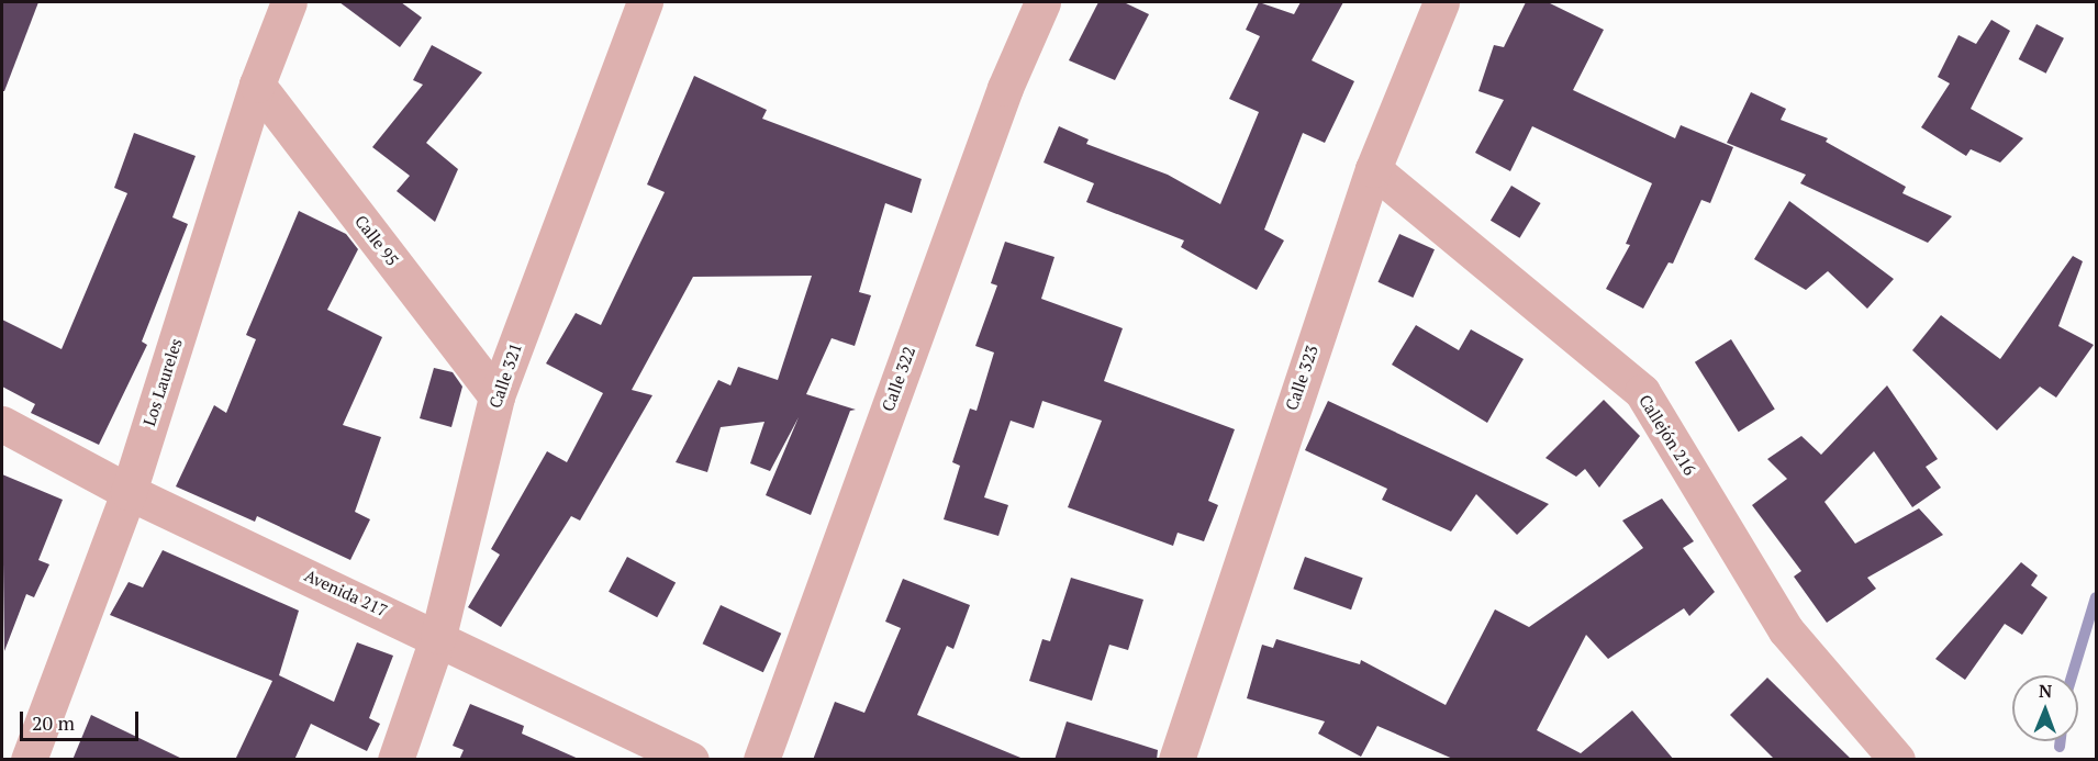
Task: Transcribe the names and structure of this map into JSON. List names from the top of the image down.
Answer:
{
  "streets": {
    "street": [
      "Calle 95",
      "Calle 321",
      "Calle 323",
      "Calle 322",
      "Los Laureles",
      "Callejón 216",
      "Avenida 217"
    ]
  },
  "crossings": [
    ["Calle 95", "Calle 321"],
    ["Calle 95", "Los Laureles"],
    ["Calle 321", "Avenida 217"],
    ["Calle 323", "Callejón 216"],
    ["Los Laureles", "Avenida 217"]
  ],
  "scale_bar": "20 m",
  "north": "top"
}
